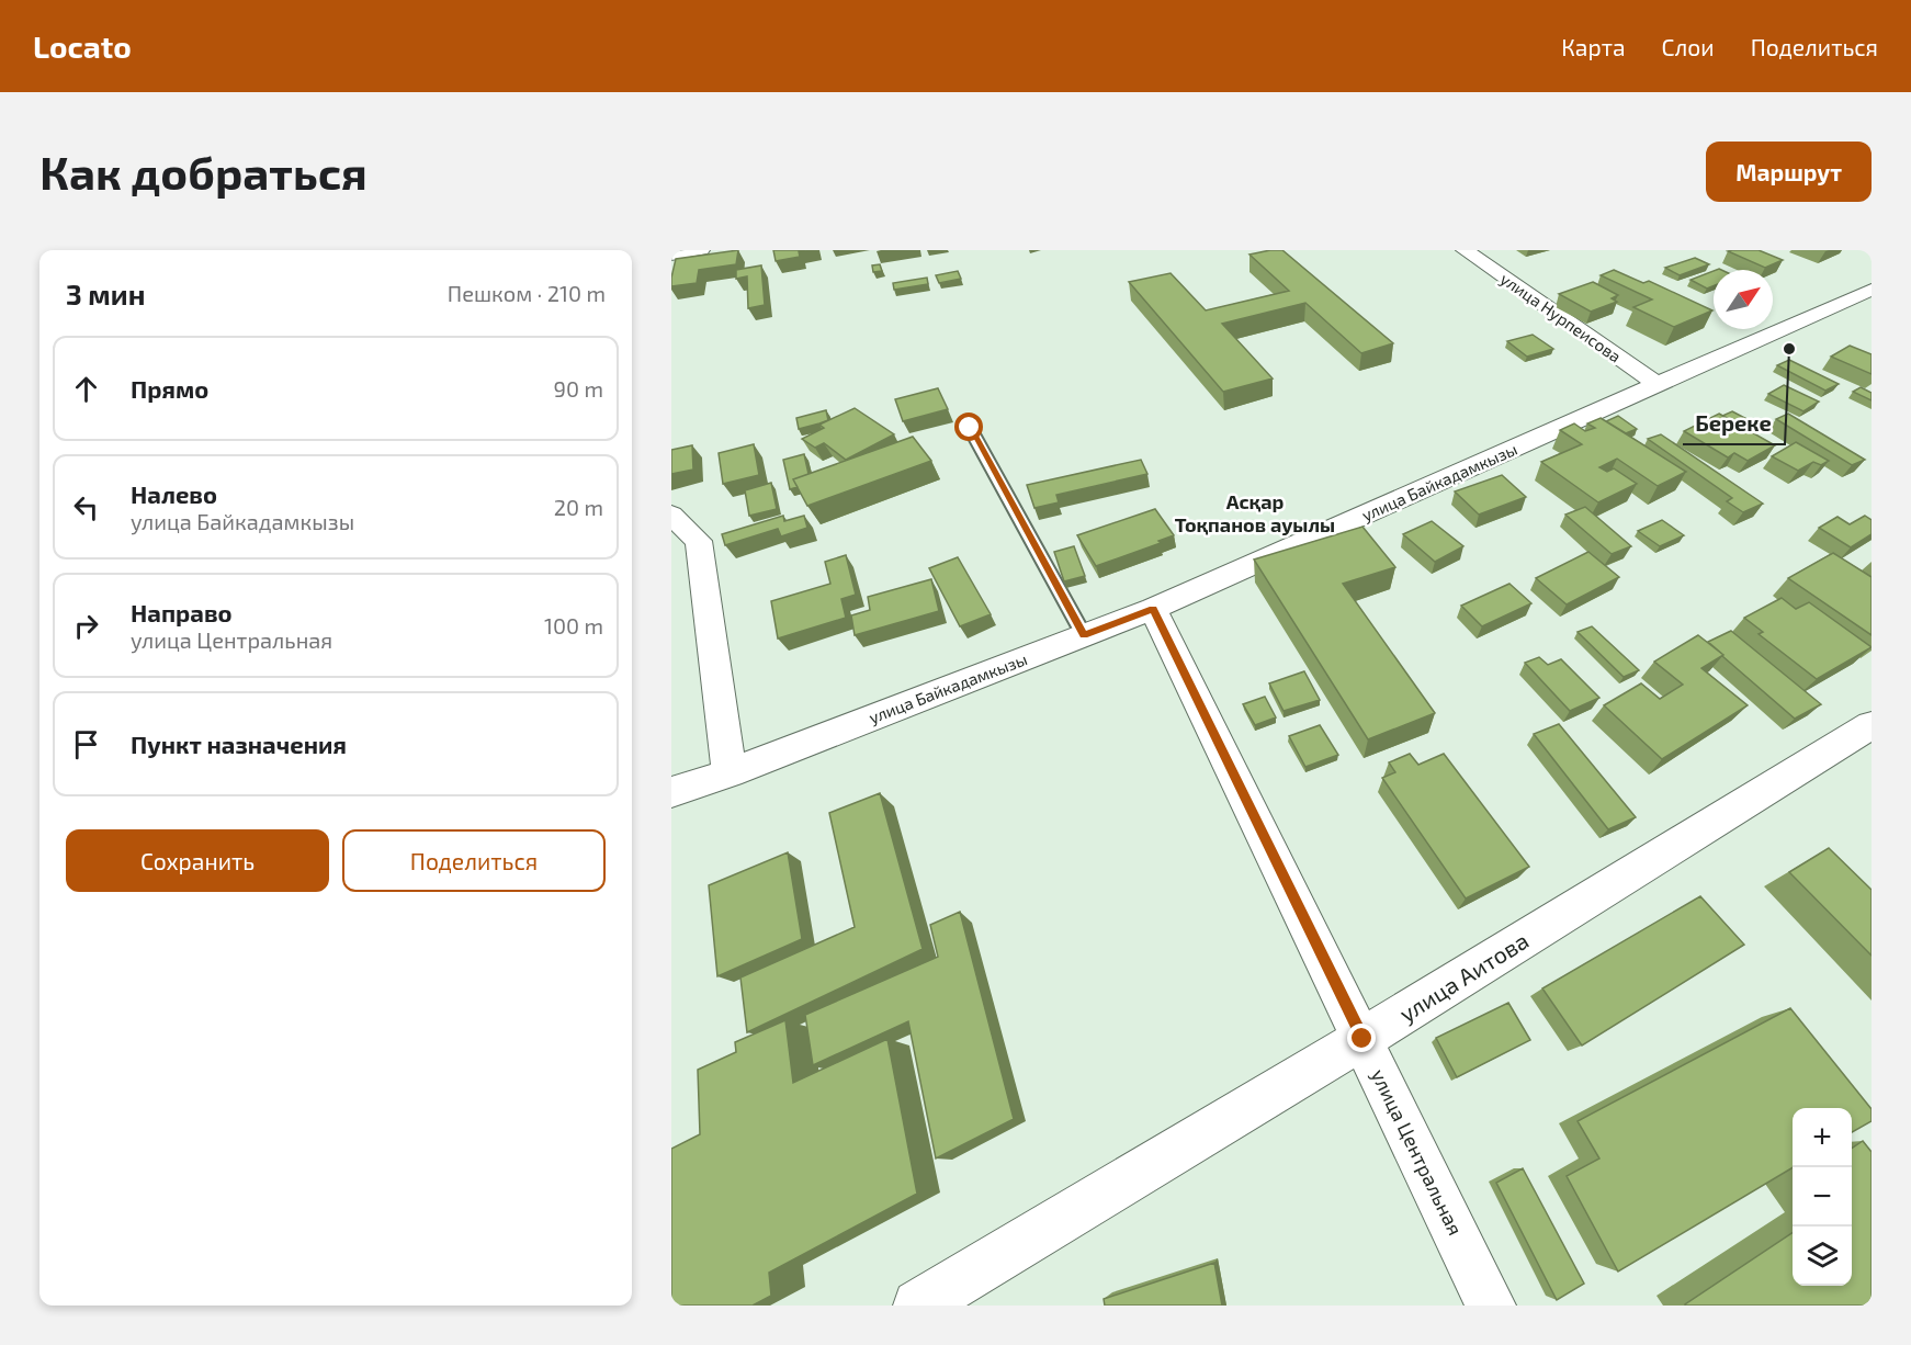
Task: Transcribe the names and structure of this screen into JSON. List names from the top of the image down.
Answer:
{
  "streets": {
    "street": [
      "улица Нурпеисова",
      "улица Байкадамкызы",
      "улица Аитова",
      "улица Центральная"
    ]
  },
  "crossings": [
    ["улица Нурпеисова", "улица Байкадамкызы"],
    ["улица Байкадамкызы", "улица Центральная"],
    ["улица Аитова", "улица Центральная"]
  ],
  "districts": ["Асқар Тоқпанов ауылы"],
  "places": ["Береке"],
  "north": "top right",
  "page": {
    "header": "Locato",
    "nav": ["Карта", "Слои", "Поделиться"],
    "buttons": [
      "Маршрут",
      ["Сохранить", "Поделиться"]
    ],
    "title": "Как добраться",
    "heading": ["3 мин", "Пешком · 210 m"],
    "list": [
      ["Прямо", "90 m"],
      ["Налево", "улица Байкадамкызы", "20 m"],
      ["Направо", "улица Центральная", "100 m"],
      "Пункт назначения"
    ],
    "map_buttons": ["+", "−"]
  }
}
